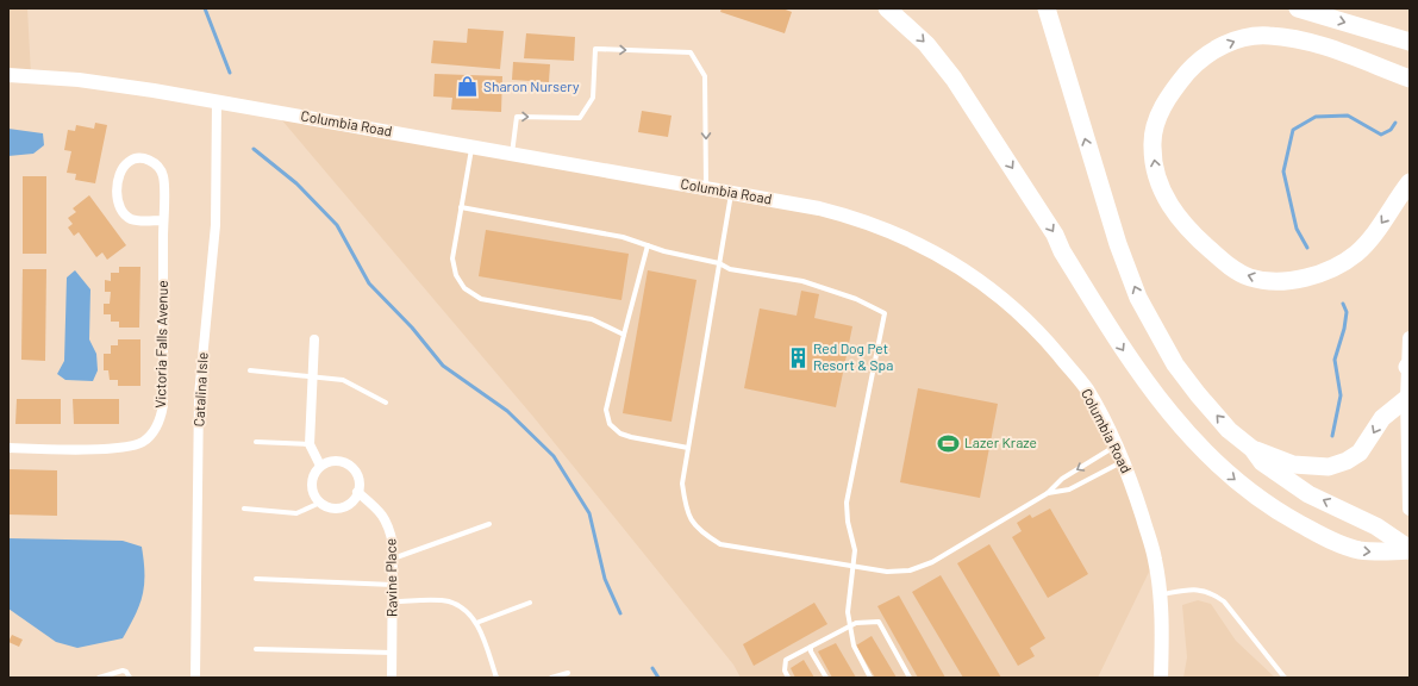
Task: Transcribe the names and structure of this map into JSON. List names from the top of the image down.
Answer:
{
  "streets": {
    "street": [
      "Columbia Road",
      "Victoria Falls Avenue",
      "Catalina Isle",
      "Ravine Place"
    ]
  },
  "crossings": [
    ["Columbia Road", "Catalina Isle"]
  ],
  "places": {
    "shop": ["Sharon Nursery"],
    "building": ["Red Dog Pet Resort & Spa"],
    "sports": ["Lazer Kraze"]
  }
}
